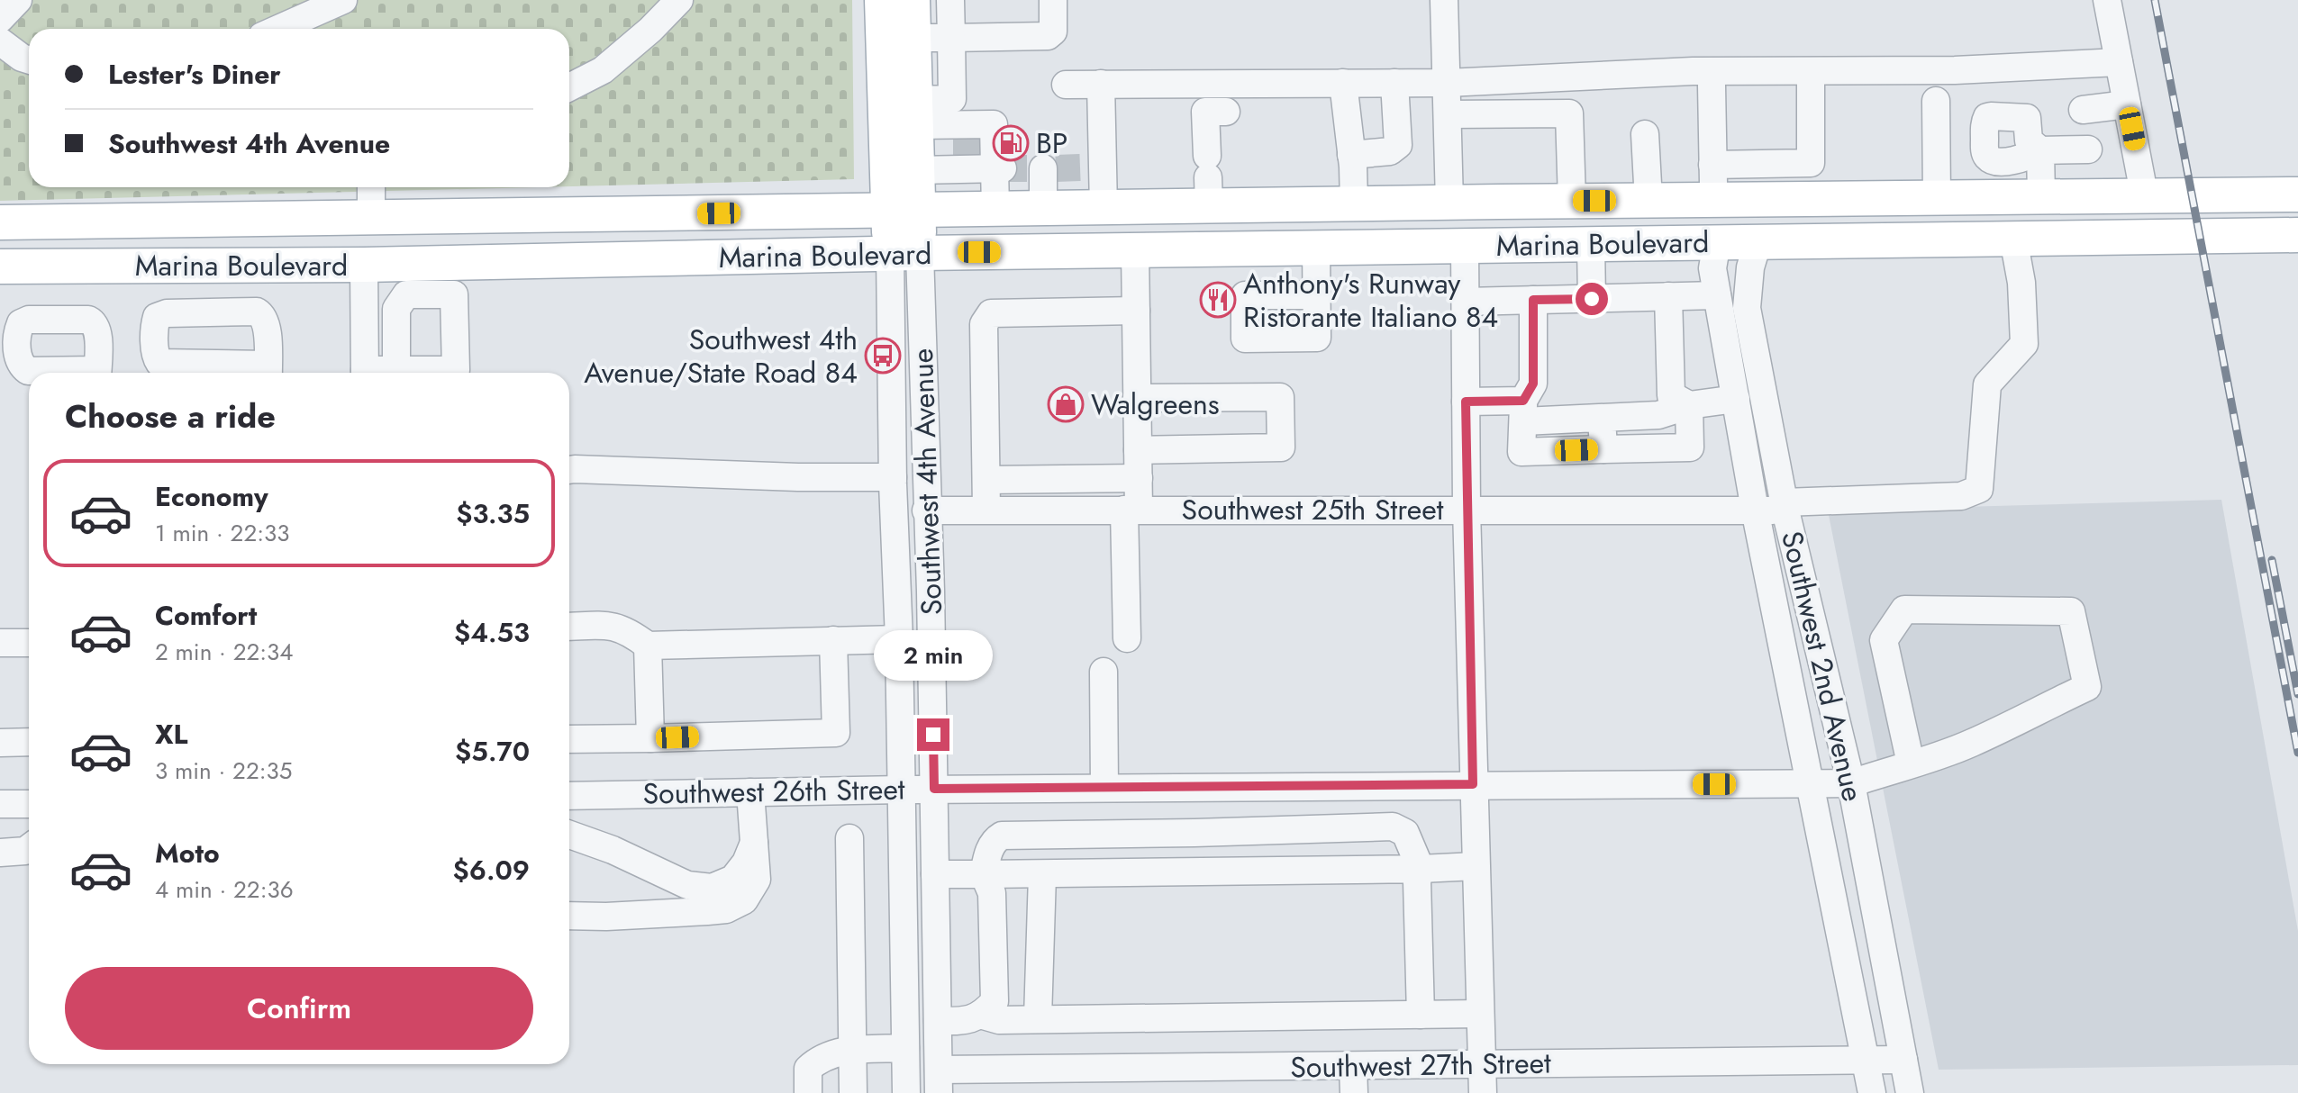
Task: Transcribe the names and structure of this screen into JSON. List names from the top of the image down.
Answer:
{
  "streets": {
    "main road": ["Marina Boulevard", "Southwest 4th Avenue"],
    "street": [
      "Southwest 25th Street",
      "Southwest 2nd Avenue",
      "Southwest 26th Street",
      "Southwest 27th Street"
    ]
  },
  "crossings": [
    ["Marina Boulevard", "Southwest 4th Avenue"],
    ["Marina Boulevard", "Southwest 25th Street"],
    ["Marina Boulevard", "Southwest 2nd Avenue"],
    ["Southwest 4th Avenue", "Southwest 25th Street"],
    ["Southwest 4th Avenue", "Southwest 26th Street"],
    ["Southwest 4th Avenue", "Southwest 27th Street"],
    ["Southwest 25th Street", "Southwest 2nd Avenue"],
    ["Southwest 2nd Avenue", "Southwest 26th Street"],
    ["Southwest 2nd Avenue", "Southwest 27th Street"]
  ],
  "places": {
    "fuel station": ["BP"],
    "restaurant": ["Anthony's Runway Ristorante Italiano 84"],
    "bus stop": ["Southwest 4th Avenue/State Road 84"],
    "shop": ["Walgreens"]
  },
  "page": {
    "banner": ["Lester's Diner", "Southwest 4th Avenue"],
    "heading": "Choose a ride",
    "list": [
      {
        "name": "Economy",
        "note": "1 min · 22:33",
        "value": "$3.35"
      },
      {
        "name": "Comfort",
        "note": "2 min · 22:34",
        "value": "$4.53"
      },
      {
        "name": "XL",
        "note": "3 min · 22:35",
        "value": "$5.70"
      },
      {
        "name": "Moto",
        "note": "4 min · 22:36",
        "value": "$6.09"
      }
    ],
    "bubble": "2 min",
    "buttons": "Confirm"
  }
}
